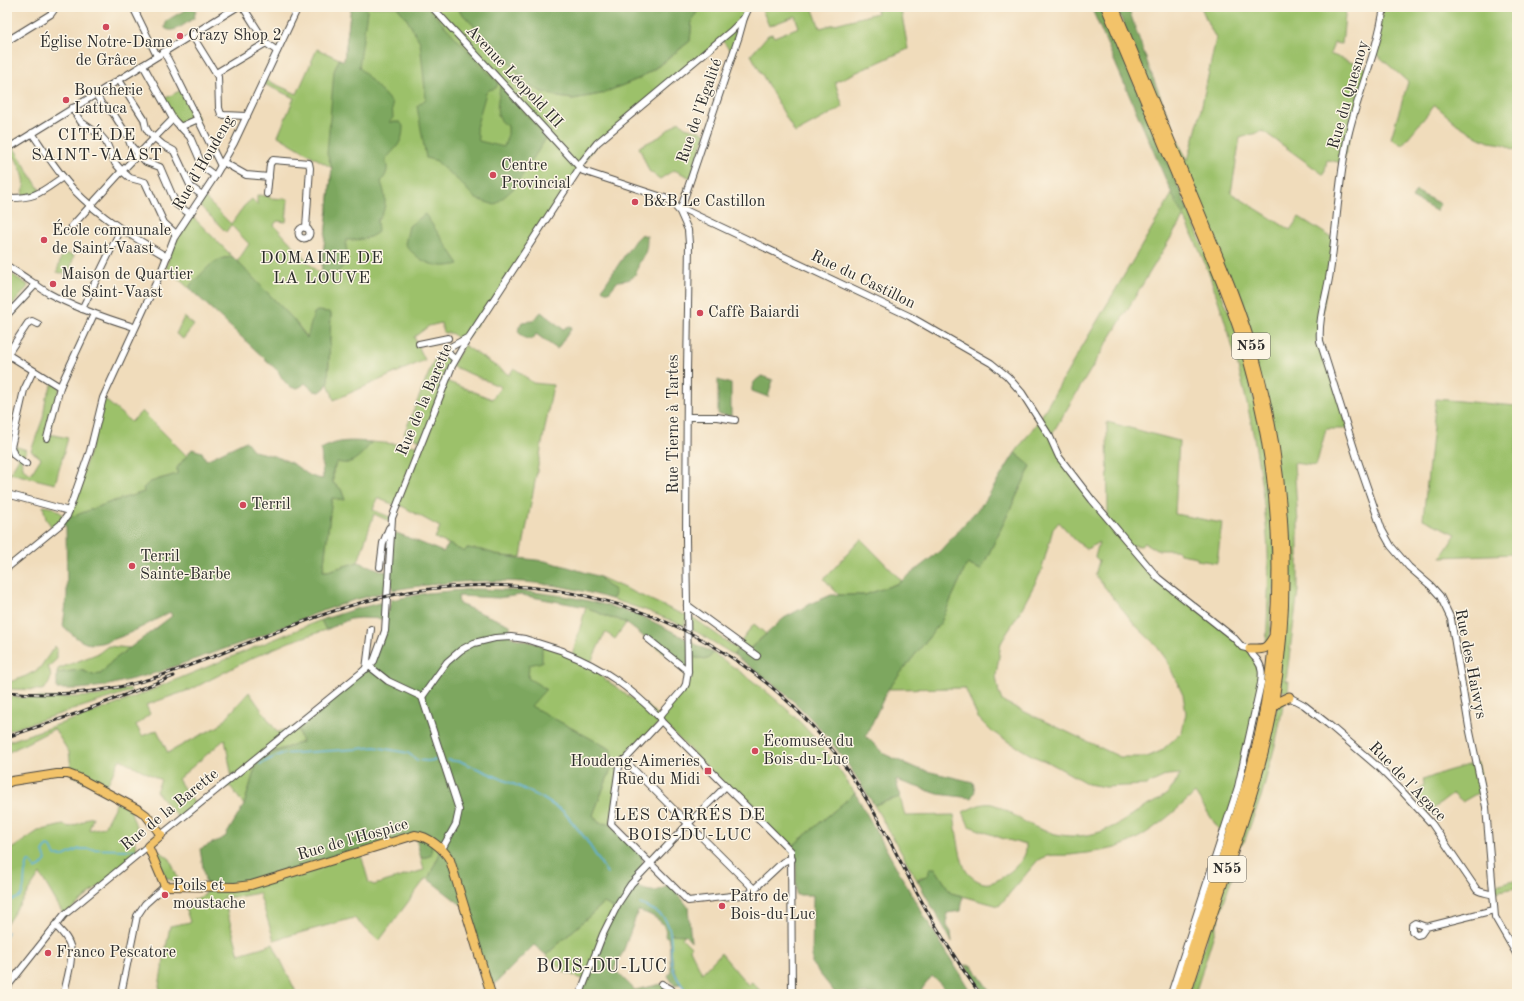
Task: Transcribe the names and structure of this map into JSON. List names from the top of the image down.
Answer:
{
  "streets": {
    "highway": ["N55"],
    "main road": ["Rue de la Barette", "Rue de l'Hospice"],
    "street": [
      "Avenue Léopold III",
      "Rue du Quesnoy",
      "Rue de l'Egalité",
      "Rue d'Houdeng",
      "Rue du Castillon",
      "Rue Tierne à Tartes",
      "Rue des Haiwys",
      "Rue de l'Agace"
    ]
  },
  "crossings": [
    ["Avenue Léopold III", "Rue du Castillon"],
    ["Avenue Léopold III", "Rue de la Barette"],
    ["Rue du Quesnoy", "Rue des Haiwys"],
    ["Rue de l'Egalité", "Rue du Castillon"],
    ["Rue de l'Egalité", "Rue de la Barette"],
    ["Rue de l'Egalité", "Rue Tierne à Tartes"],
    ["Rue du Castillon", "Rue de la Barette"],
    ["Rue du Castillon", "Rue Tierne à Tartes"],
    ["Rue des Haiwys", "Rue de l'Agace"]
  ],
  "districts": [
    "CITÉ DE SAINT-VAAST",
    "DOMAINE DE LA LOUVE",
    "LES CARRÉS DE BOIS-DU-LUC",
    "BOIS-DU-LUC"
  ],
  "places": {
    "other": [
      "Église Notre-Dame de Grâce",
      "Crazy Shop 2",
      "Boucherie Lattuca",
      "Centre Provincial",
      "B&B Le Castillon",
      "École communale de Saint-Vaast",
      "Maison de Quartier de Saint-Vaast",
      "Caffè Baiardi",
      "Terril",
      "Terril Sainte-Barbe",
      "Écomusée du Bois-du-Luc",
      "Poils et moustache",
      "Patro de Bois-du-Luc",
      "Franco Pescatore"
    ],
    "transit": ["Houdeng-Aimeries Rue du Midi"]
  }
}
